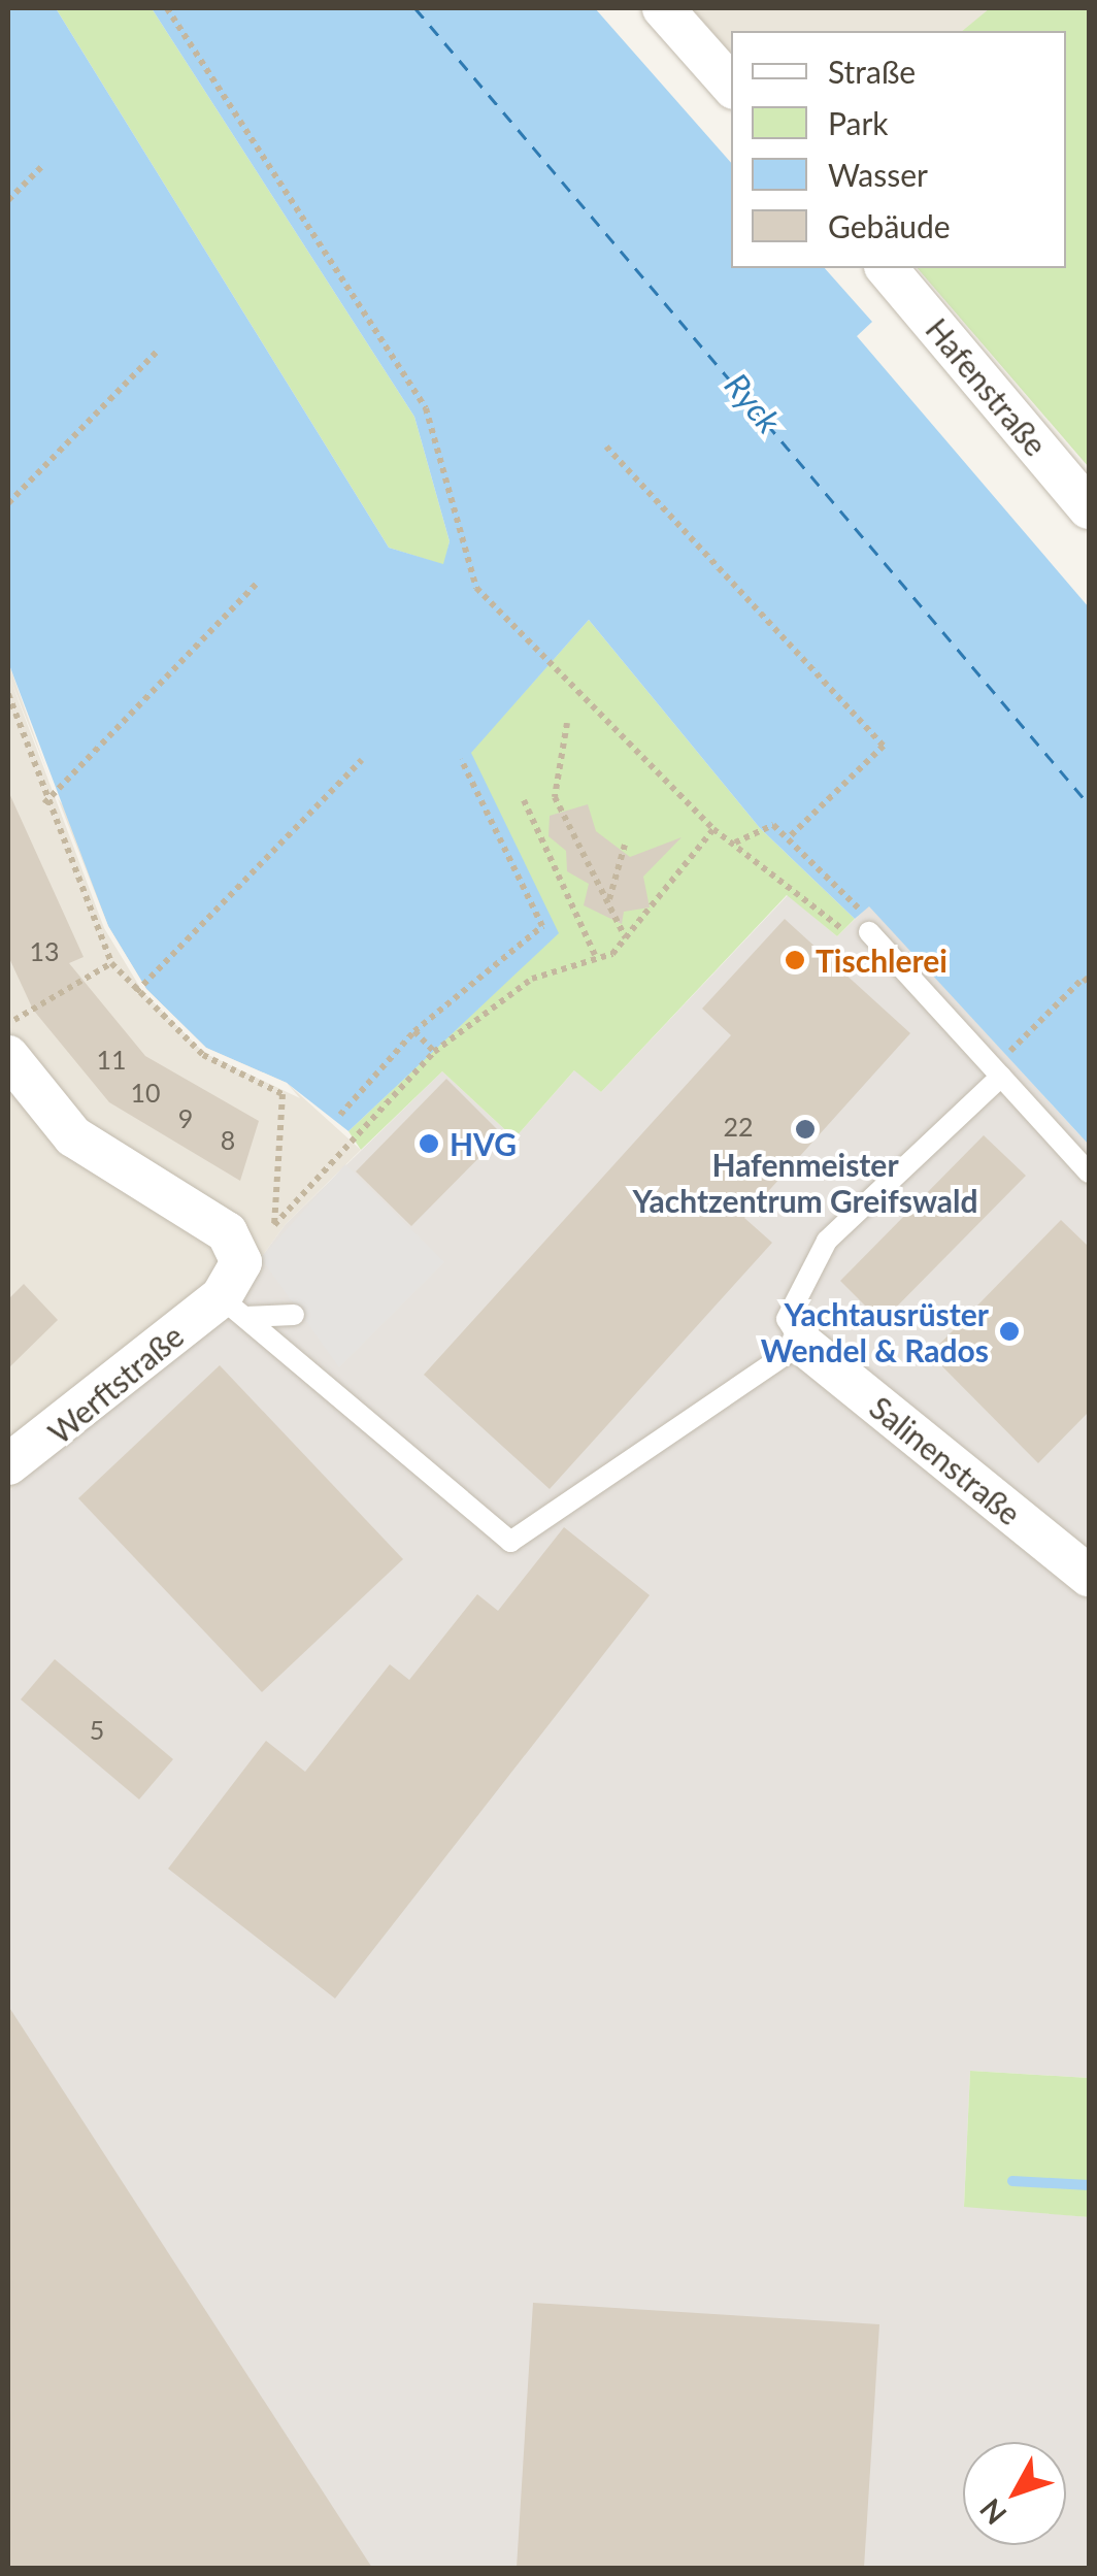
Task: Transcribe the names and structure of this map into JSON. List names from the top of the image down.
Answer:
{
  "streets": {
    "street": ["Hafenstraße", "Werftstraße", "Salinenstraße"]
  },
  "water": ["Ryck"],
  "places": [
    "Tischlerei",
    "Hafenmeister Yachtzentrum Greifswald",
    "HVG",
    "Yachtausrüster Wendel & Rados"
  ],
  "house_numbers": [
    "13",
    "11",
    "10",
    "9",
    "22",
    "8",
    "5"
  ],
  "legend": [
    "Straße",
    "Park",
    "Wasser",
    "Gebäude"
  ],
  "north": "bottom left"
}
